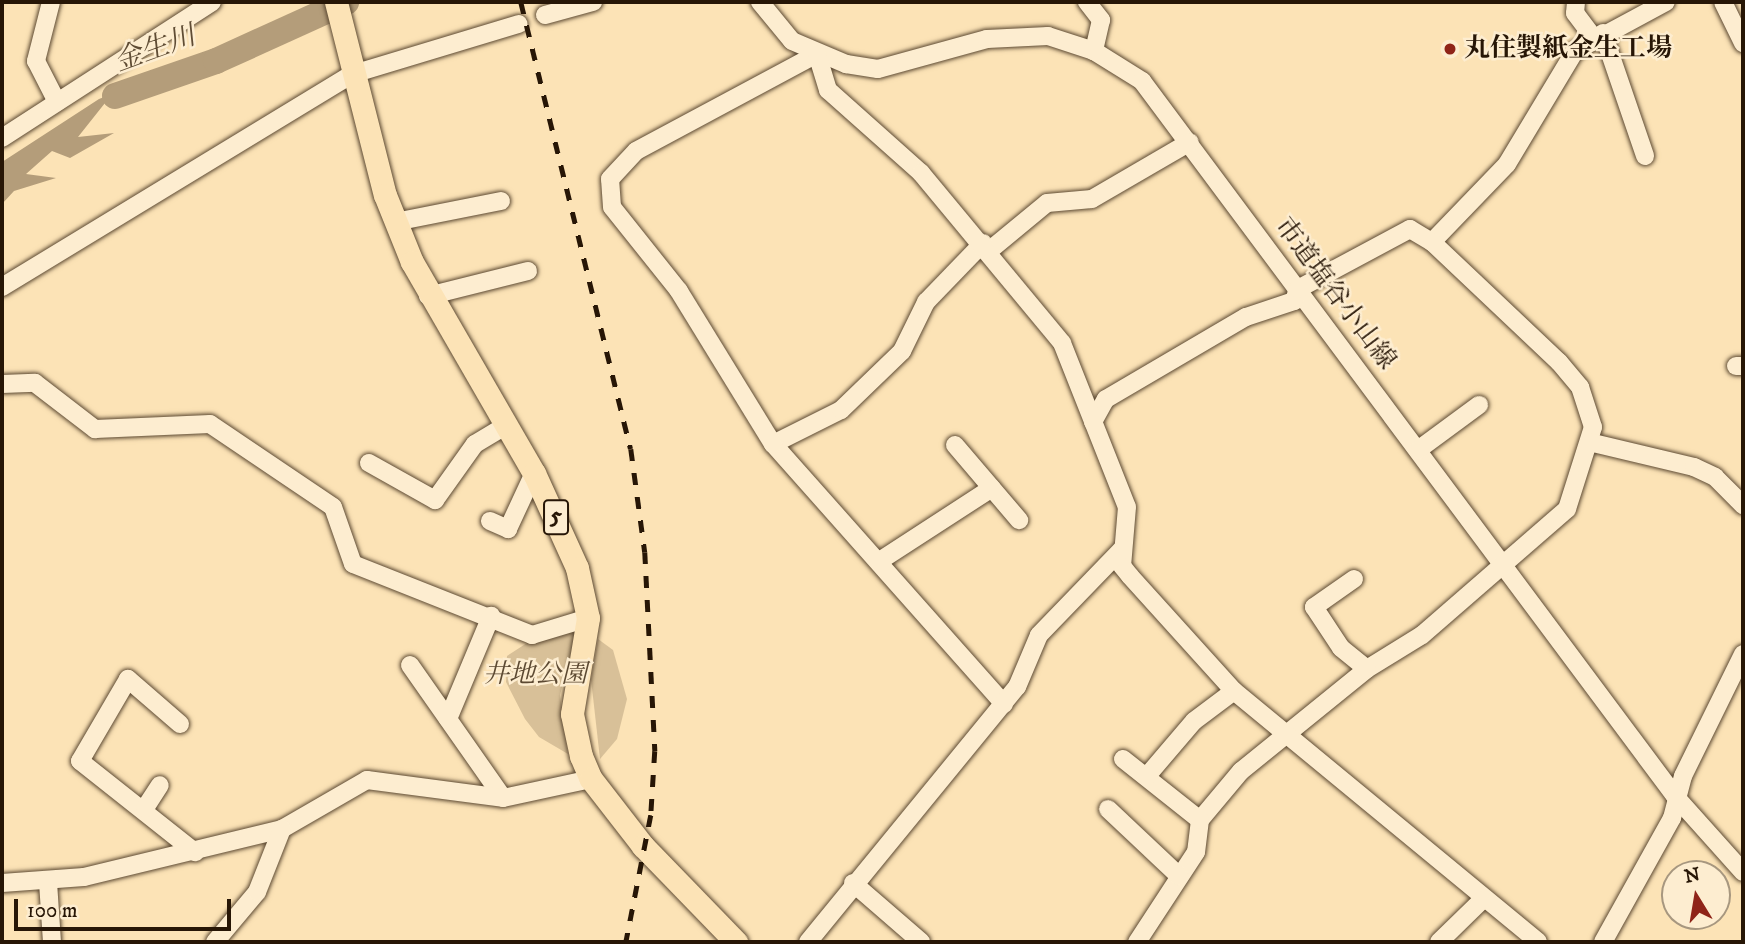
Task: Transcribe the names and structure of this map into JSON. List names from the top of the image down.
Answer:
{
  "streets": {
    "main road": ["5"],
    "street": ["市道塩谷小山線"]
  },
  "water": ["金生川"],
  "parks": ["井地公園"],
  "places": ["丸住製紙金生工場"],
  "scale_bar": "100 m",
  "north": "top"
}
